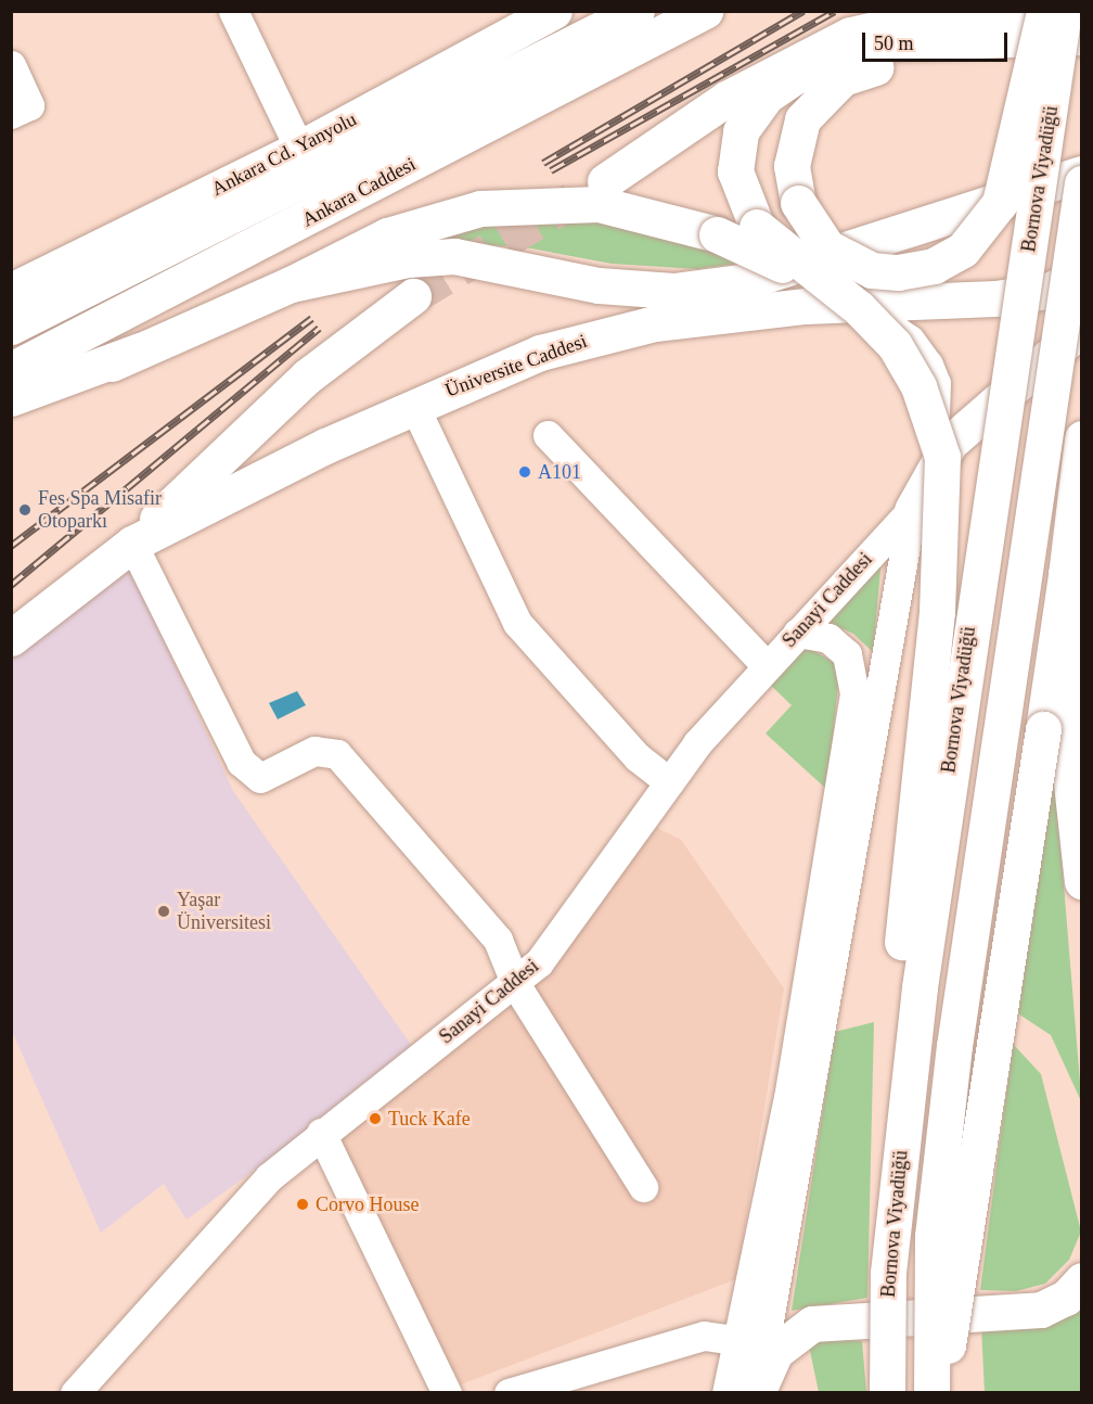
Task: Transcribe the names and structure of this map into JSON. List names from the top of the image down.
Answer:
{
  "streets": {
    "main road": [
      "Ankara Cd. Yanyolu",
      "Bornova Viyadüğü",
      "Ankara Caddesi",
      "Üniversite Caddesi"
    ],
    "street": ["Sanayi Caddesi"]
  },
  "places": [
    "A101",
    "Fes Spa Misafir Otoparkı",
    "Yaşar Üniversitesi",
    "Tuck Kafe",
    "Corvo House"
  ],
  "scale_bar": "50 m"
}
